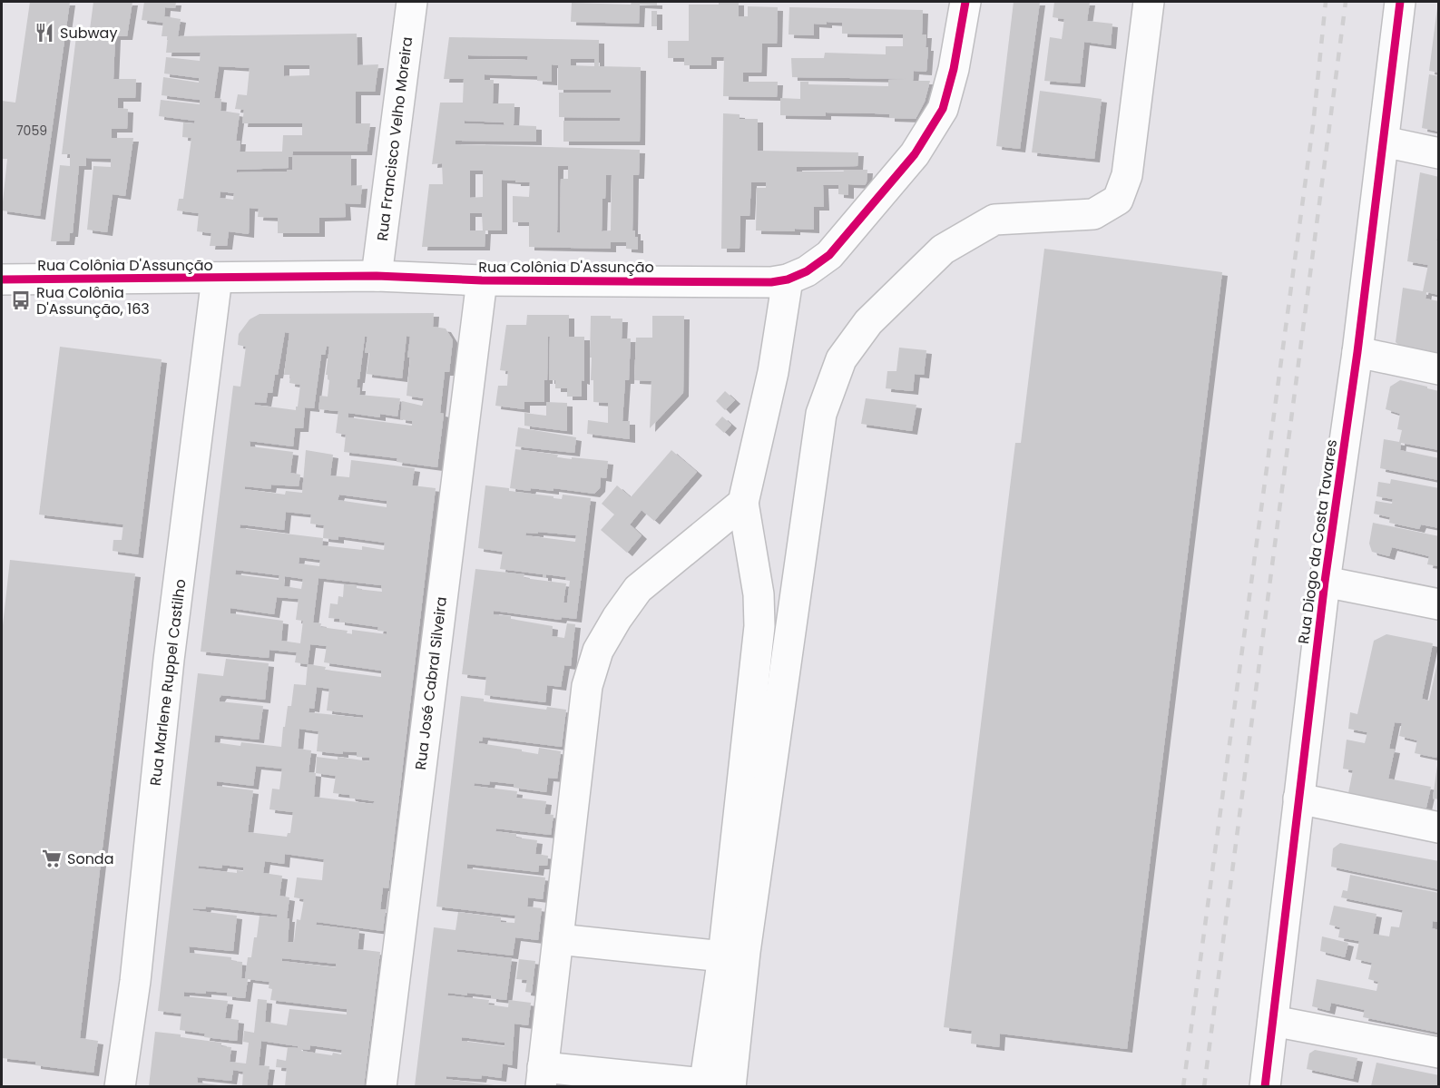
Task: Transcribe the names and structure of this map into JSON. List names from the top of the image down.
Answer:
{
  "streets": {
    "street": [
      "Rua Francisco Velho Moreira",
      "Rua Colônia D'Assunção",
      "Rua Diogo da Costa Tavares",
      "Rua Marlene Ruppel Castilho",
      "Rua José Cabral Silveira"
    ]
  },
  "crossings": [
    ["Rua Francisco Velho Moreira", "Rua Colônia D'Assunção"],
    ["Rua Colônia D'Assunção", "Rua Marlene Ruppel Castilho"],
    ["Rua Colônia D'Assunção", "Rua José Cabral Silveira"]
  ],
  "places": {
    "restaurant": ["Subway"],
    "bus stop": ["Rua Colônia D'Assunção, 163"],
    "supermarket": ["Sonda"]
  },
  "house_numbers": ["7059"]
}
